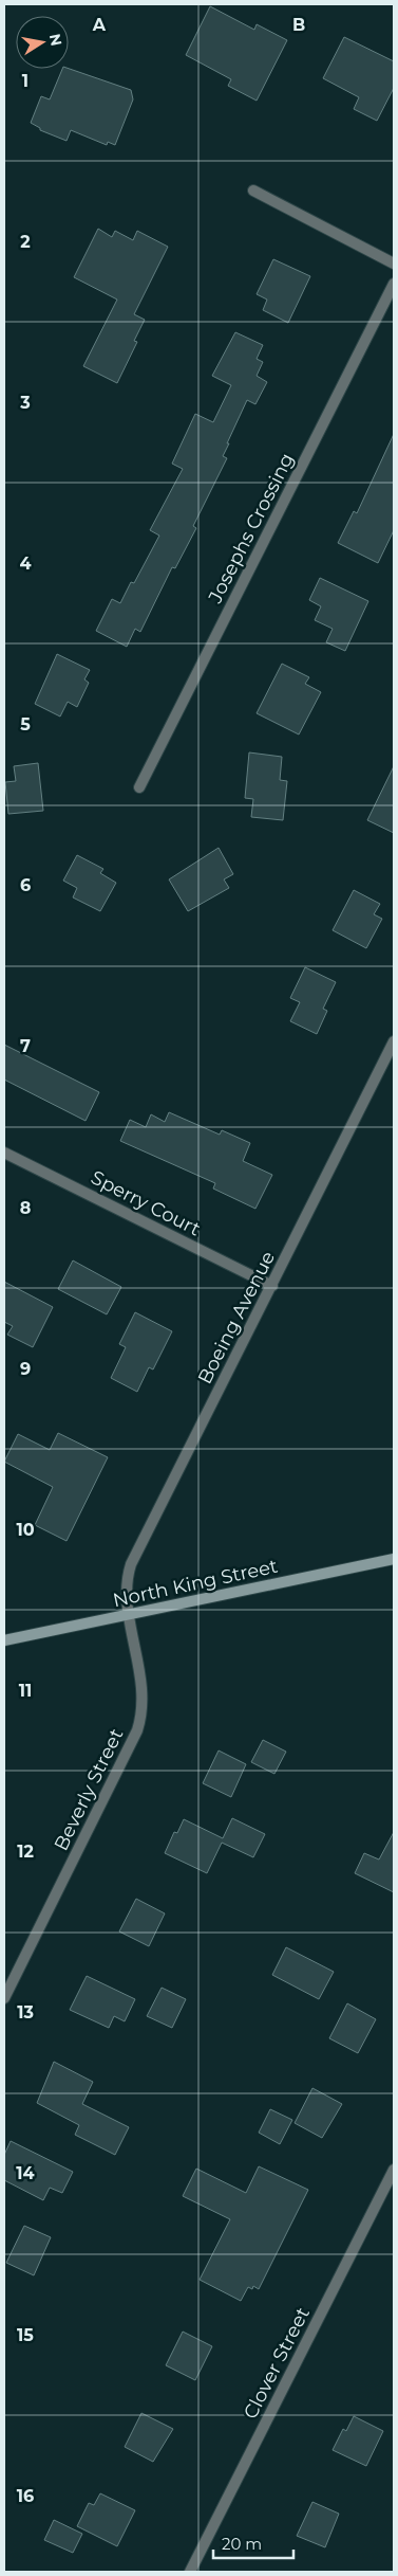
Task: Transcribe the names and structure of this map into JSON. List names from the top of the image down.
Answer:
{
  "streets": {
    "main road": ["North King Street"],
    "street": [
      "Josephs Crossing",
      "Sperry Court",
      "Boeing Avenue",
      "Beverly Street",
      "Clover Street"
    ]
  },
  "crossings": [
    ["Sperry Court", "Boeing Avenue"],
    ["Boeing Avenue", "North King Street"],
    ["Boeing Avenue", "Beverly Street"],
    ["North King Street", "Beverly Street"]
  ],
  "scale_bar": "20 m",
  "north": "right",
  "grid": {
    "columns": ["A", "B"],
    "rows": [
      "1",
      "2",
      "3",
      "4",
      "5",
      "6",
      "7",
      "8",
      "9",
      "10",
      "11",
      "12",
      "13",
      "14",
      "15",
      "16"
    ]
  }
}
